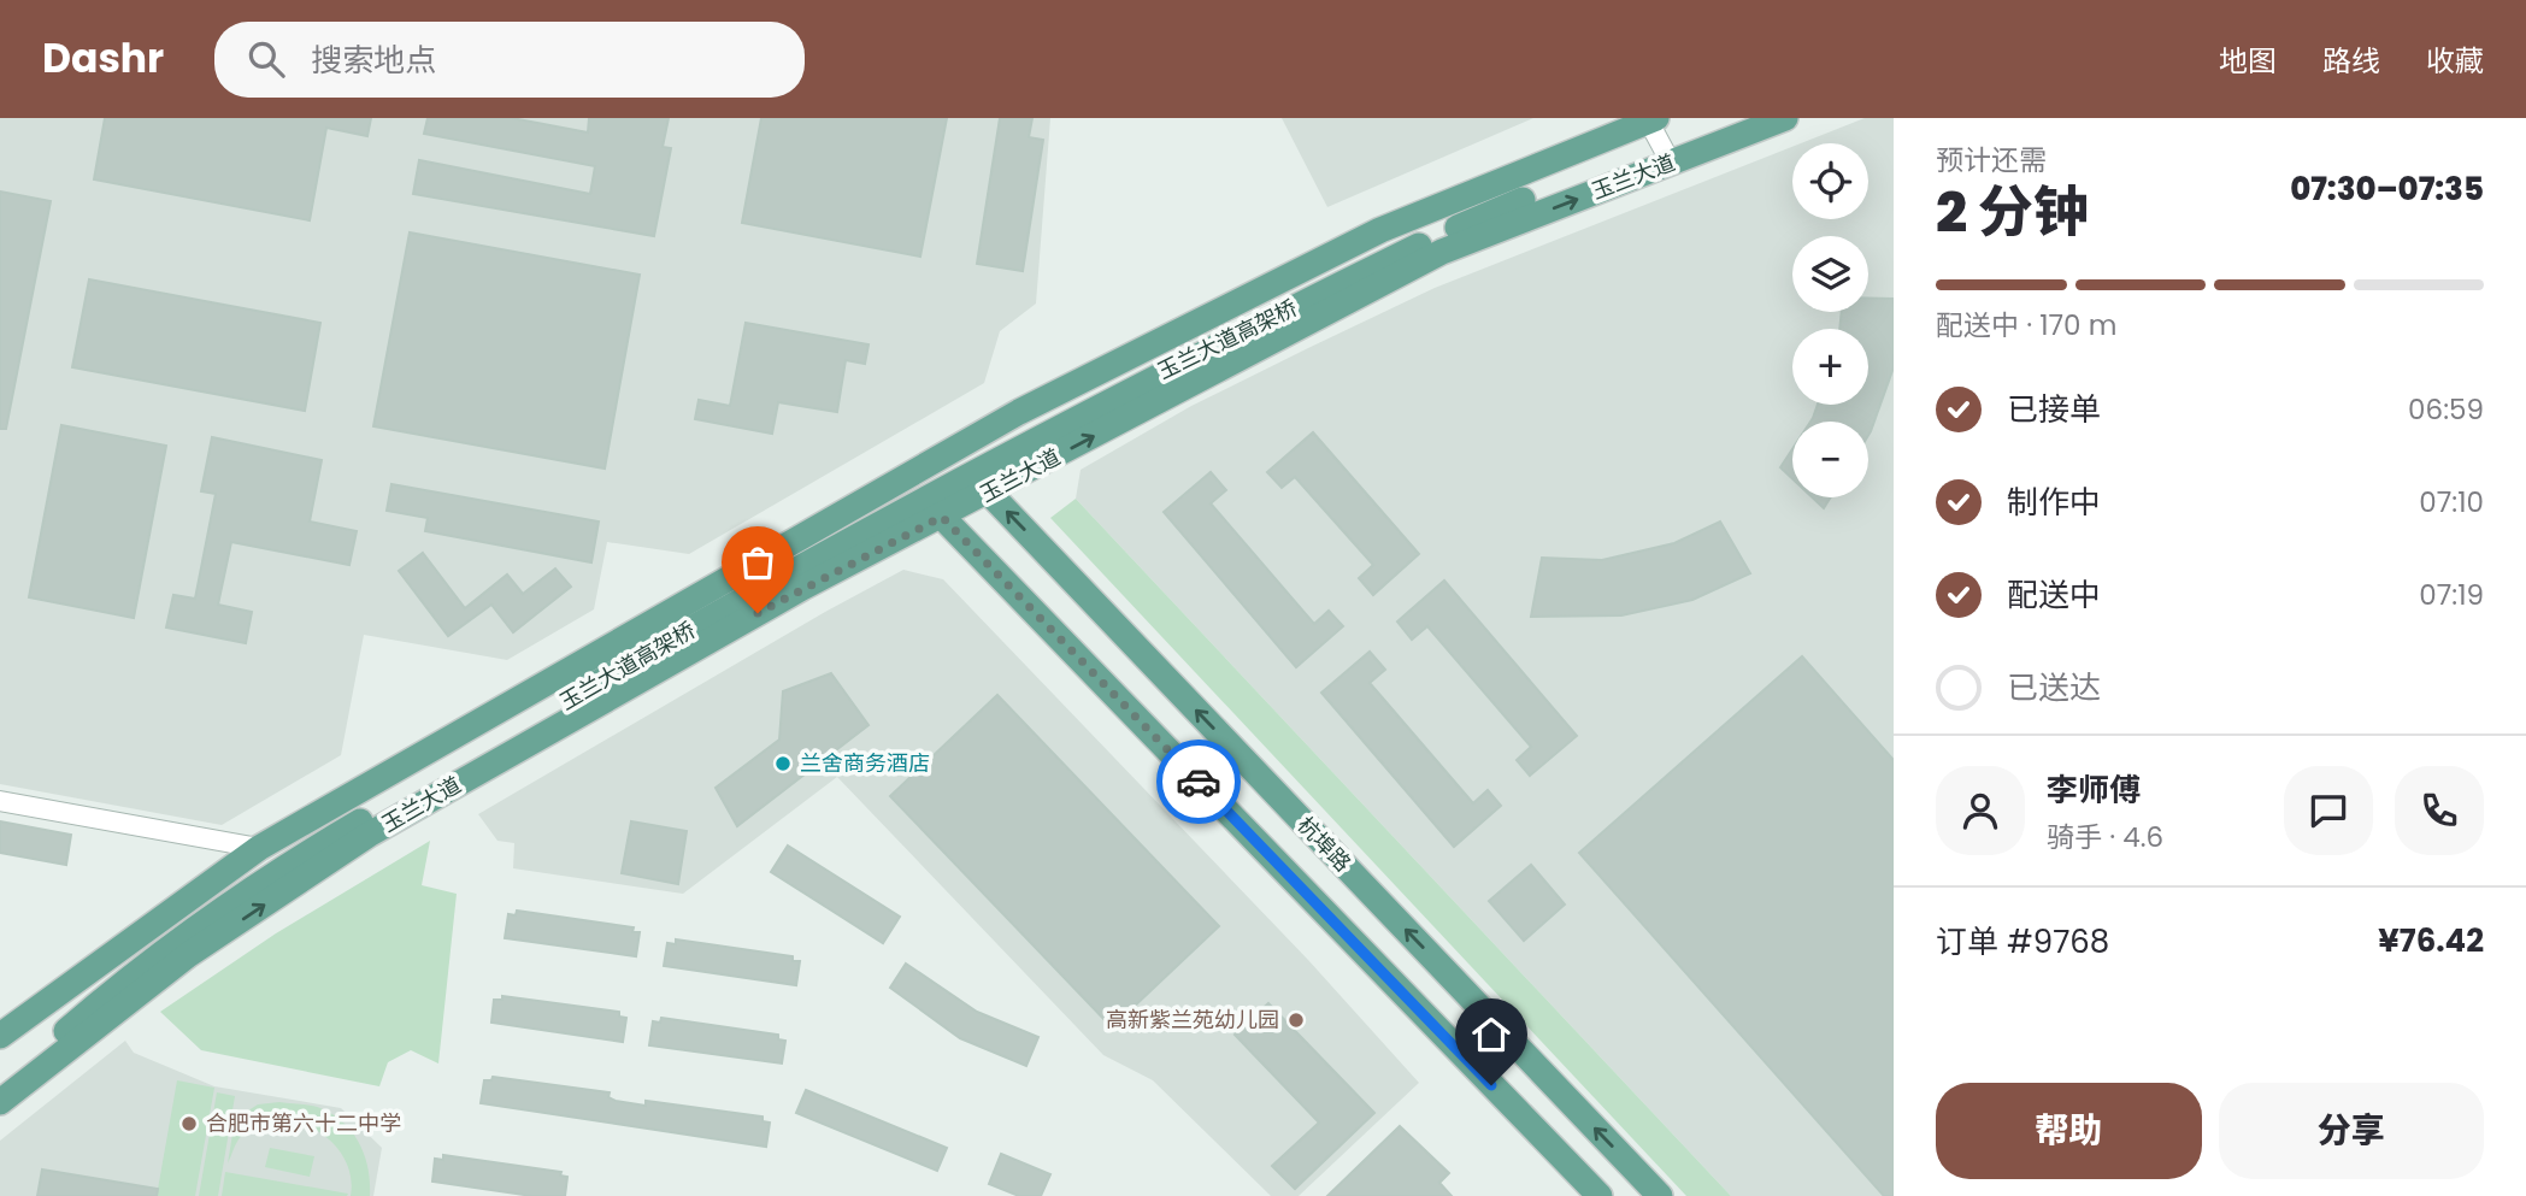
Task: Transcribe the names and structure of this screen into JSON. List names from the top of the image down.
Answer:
{
  "streets": {
    "main road": ["玉兰大道", "玉兰大道高架桥", "杭埠路"]
  },
  "crossings": [
    ["玉兰大道", "杭埠路"]
  ],
  "places": ["兰舍商务酒店", "高新紫兰苑幼儿园", "合肥市第六十二中学"],
  "page": {
    "header": "Dashr",
    "search": "搜索地点",
    "nav": ["地图", "路线", "收藏"],
    "heading": ["2 分钟", "预计还需", "07:30–07:35"],
    "panel": [
      "李师傅",
      "骑手 · 4.6",
      "订单 #9768",
      "¥76.42"
    ],
    "map_buttons": ["+", "−"],
    "bar": "配送中 · 170 m",
    "list": [
      ["已接单", "06:59"],
      ["制作中", "07:10"],
      ["配送中", "07:19"],
      "已送达"
    ],
    "buttons": ["帮助", "分享"]
  }
}
